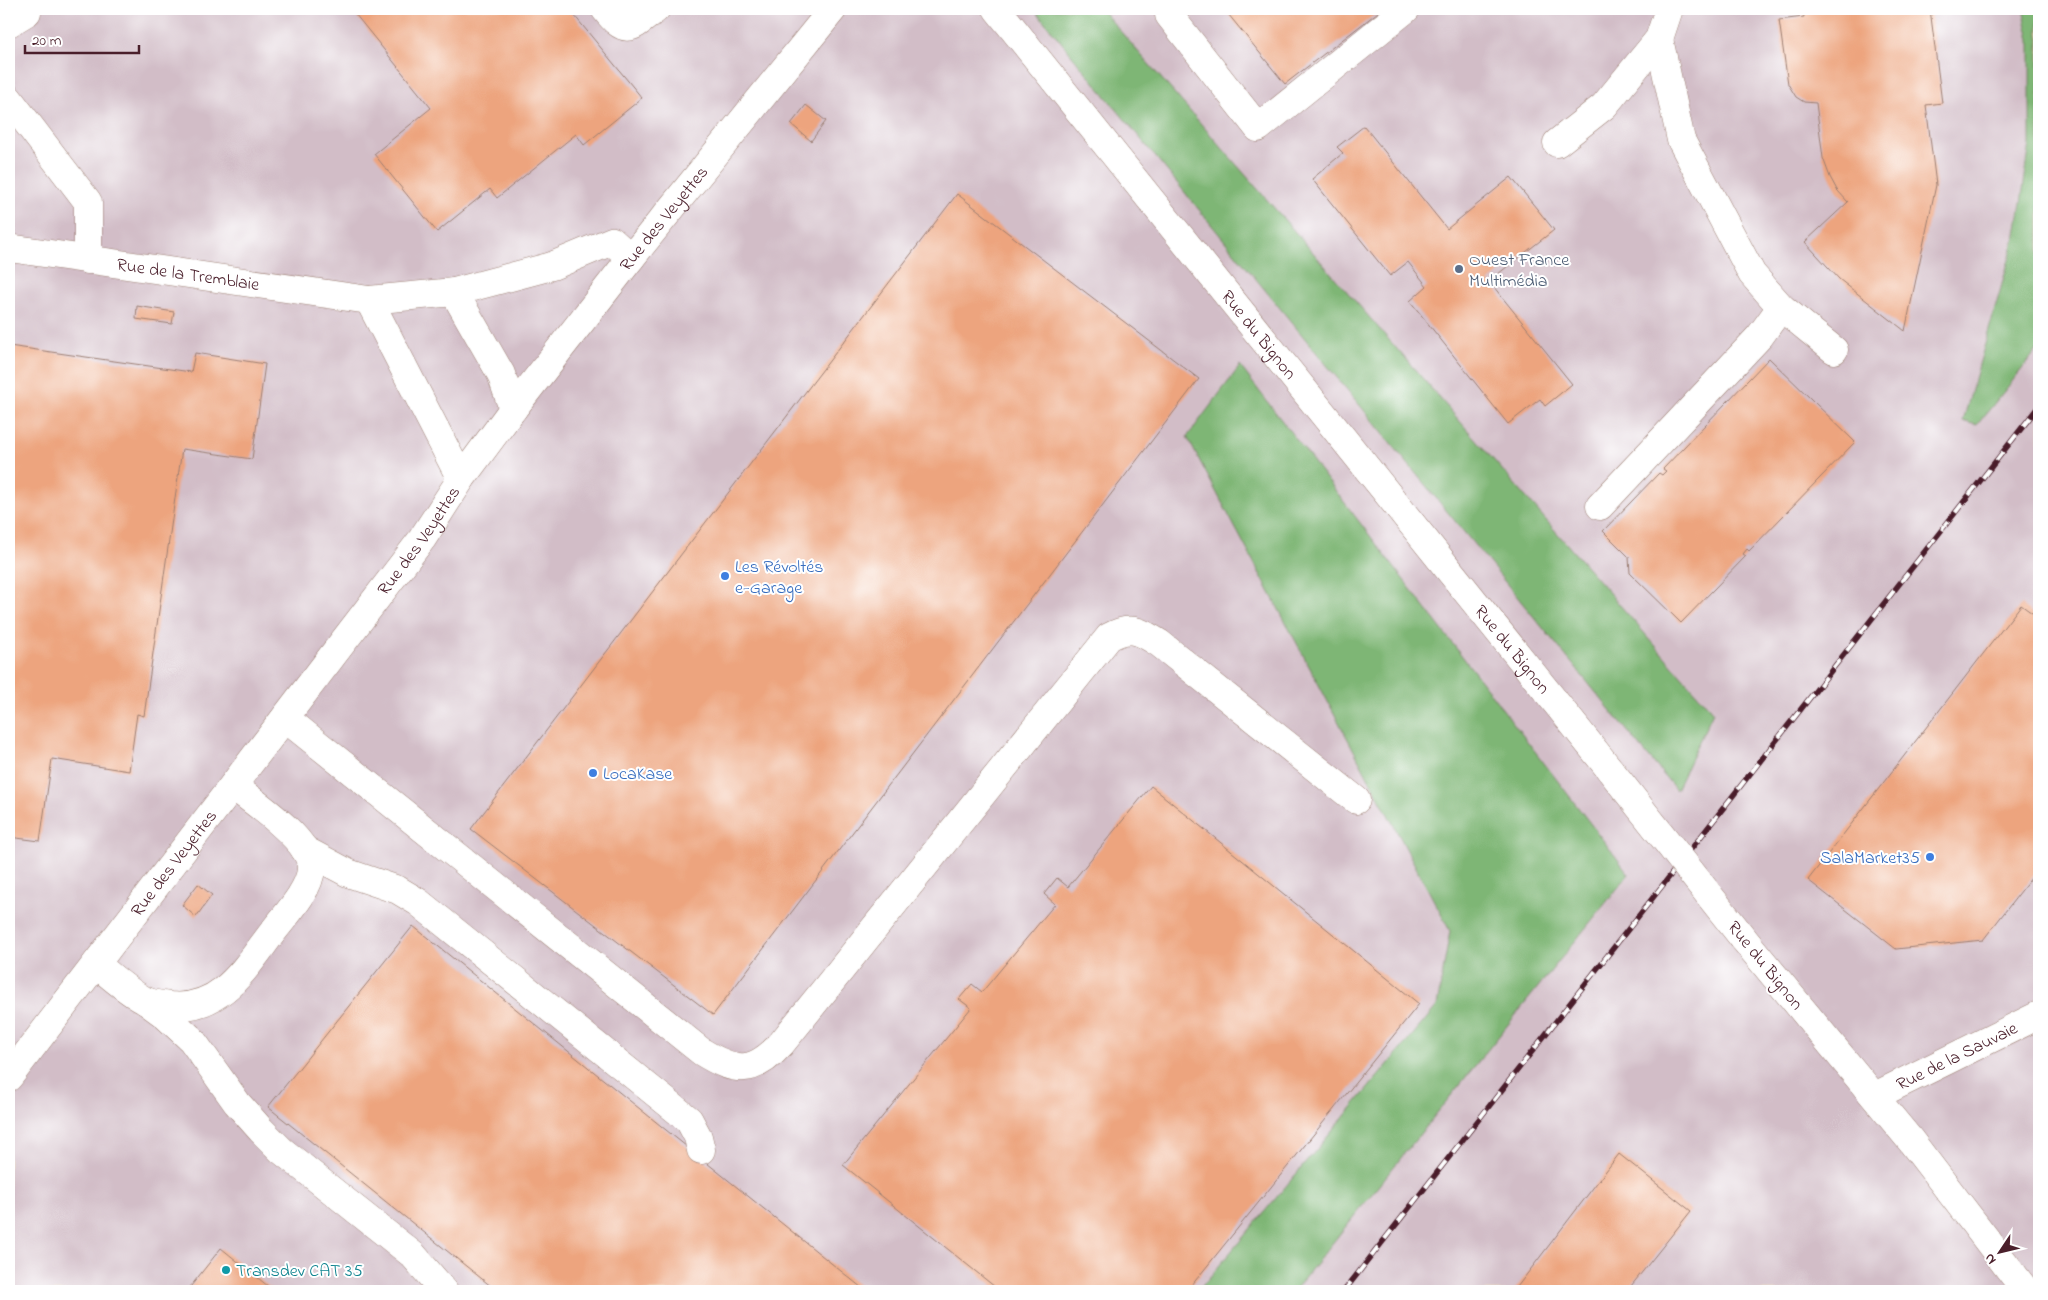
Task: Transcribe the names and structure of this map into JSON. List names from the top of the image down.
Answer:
{
  "streets": {
    "street": [
      "Rue des Veyettes",
      "Rue de la Tremblaie",
      "Rue du Bignon",
      "Rue de la Sauvaie"
    ]
  },
  "crossings": [
    ["Rue des Veyettes", "Rue de la Tremblaie"],
    ["Rue du Bignon", "Rue de la Sauvaie"]
  ],
  "places": [
    "Ouest France Multimédia",
    "Les Révoltés e-Garage",
    "LocaKase",
    "SalaMarket35",
    "Transdev CAT 35"
  ],
  "scale_bar": "20 m",
  "north": "bottom left"
}
